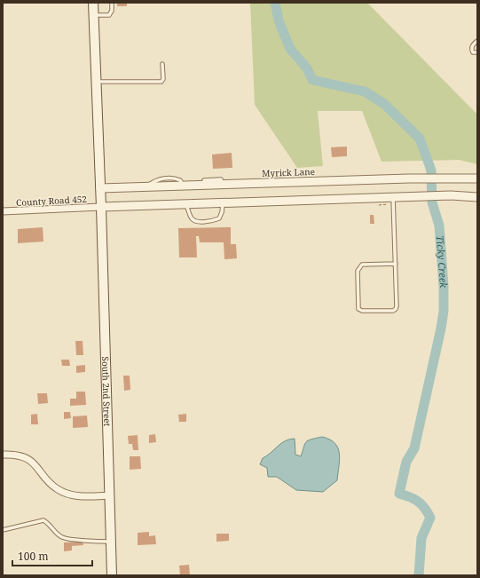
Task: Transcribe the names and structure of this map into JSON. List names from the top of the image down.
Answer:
{
  "streets": {
    "main road": ["South 2nd Street"],
    "street": ["Myrick Lane", "County Road 452"]
  },
  "crossings": [
    ["Myrick Lane", "South 2nd Street"],
    ["County Road 452", "South 2nd Street"]
  ],
  "water": ["Ticky Creek"],
  "scale_bar": "100 m"
}
